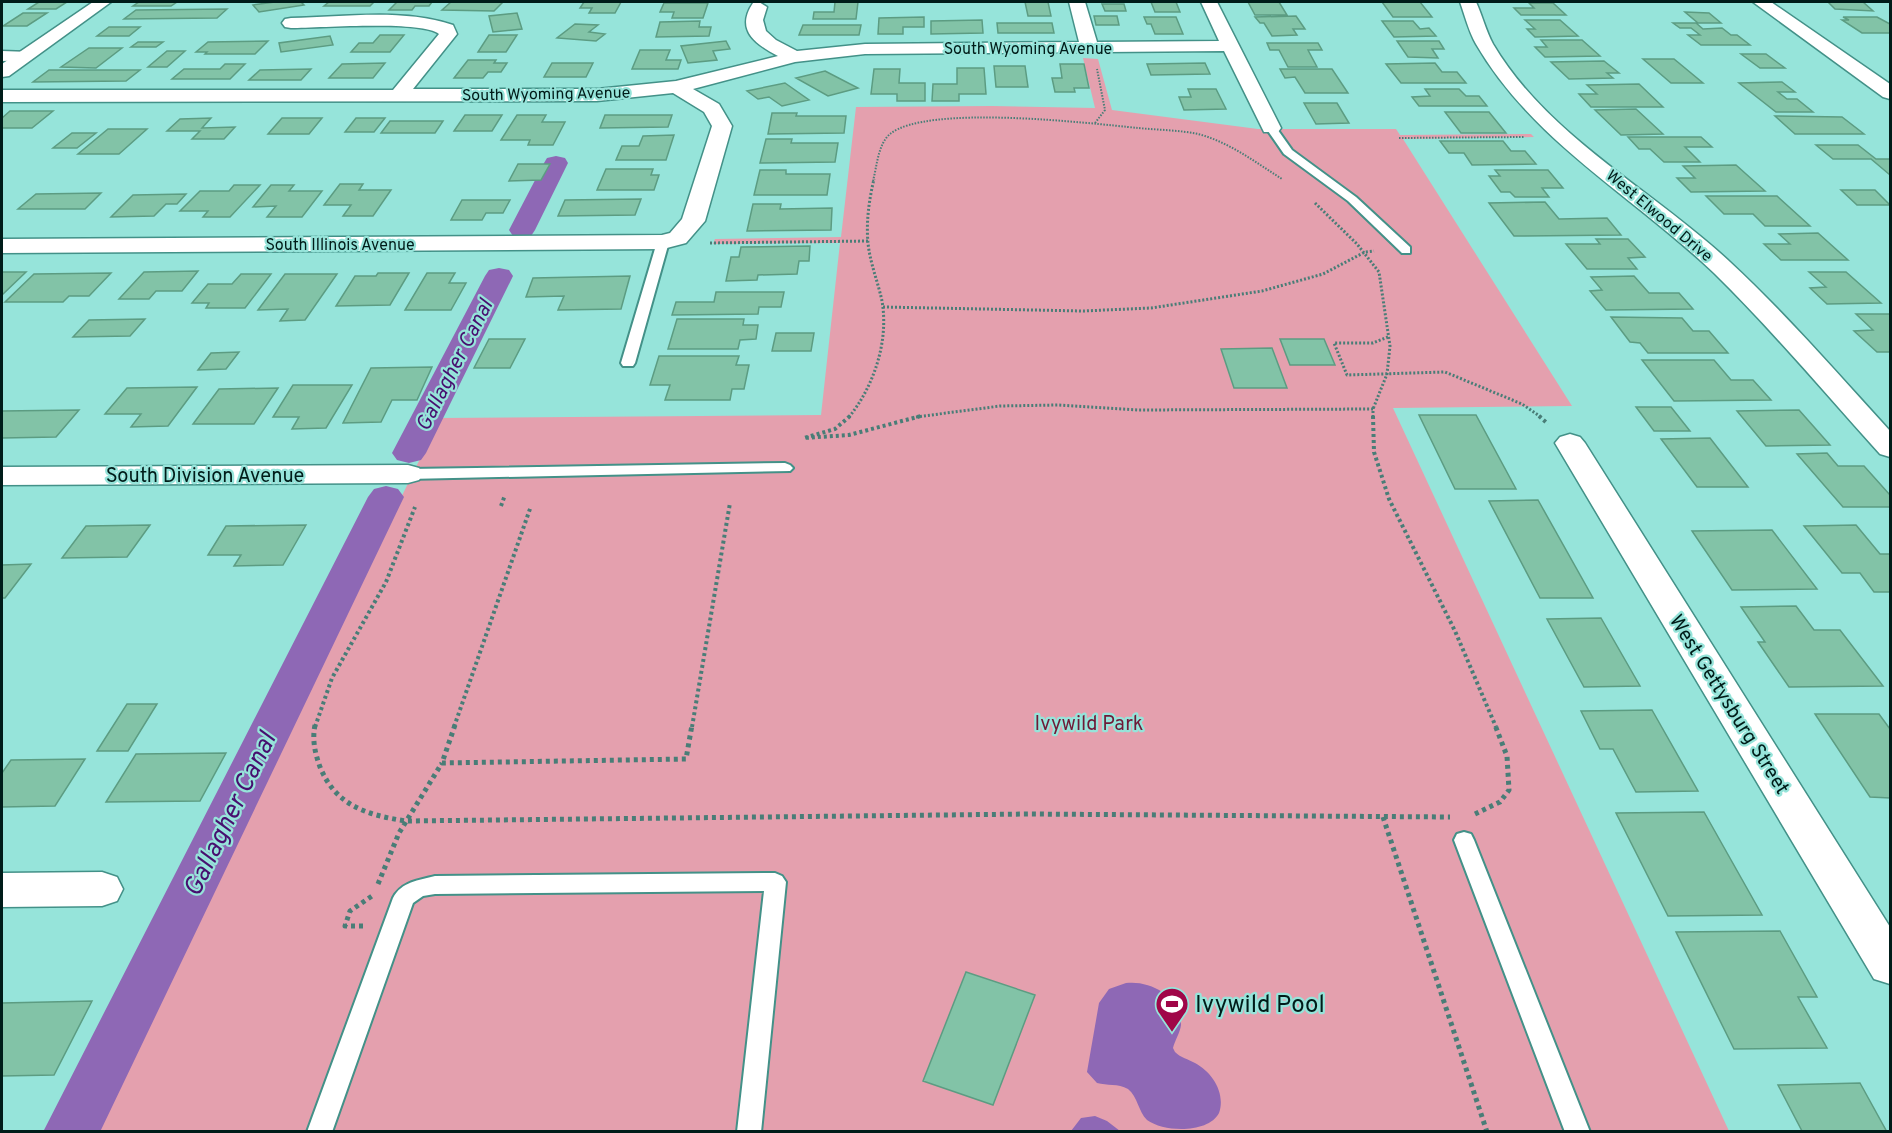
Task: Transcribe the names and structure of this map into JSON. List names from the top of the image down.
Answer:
{
  "streets": {
    "street": [
      "South Wyoming Avenue",
      "West Elwood Drive",
      "South Illinois Avenue",
      "South Division Avenue",
      "West Gettysburg Street"
    ]
  },
  "water": ["Gallagher Canal"],
  "parks": ["Ivywild Park"],
  "places": {
    "sports": ["Ivywild Pool"]
  }
}
